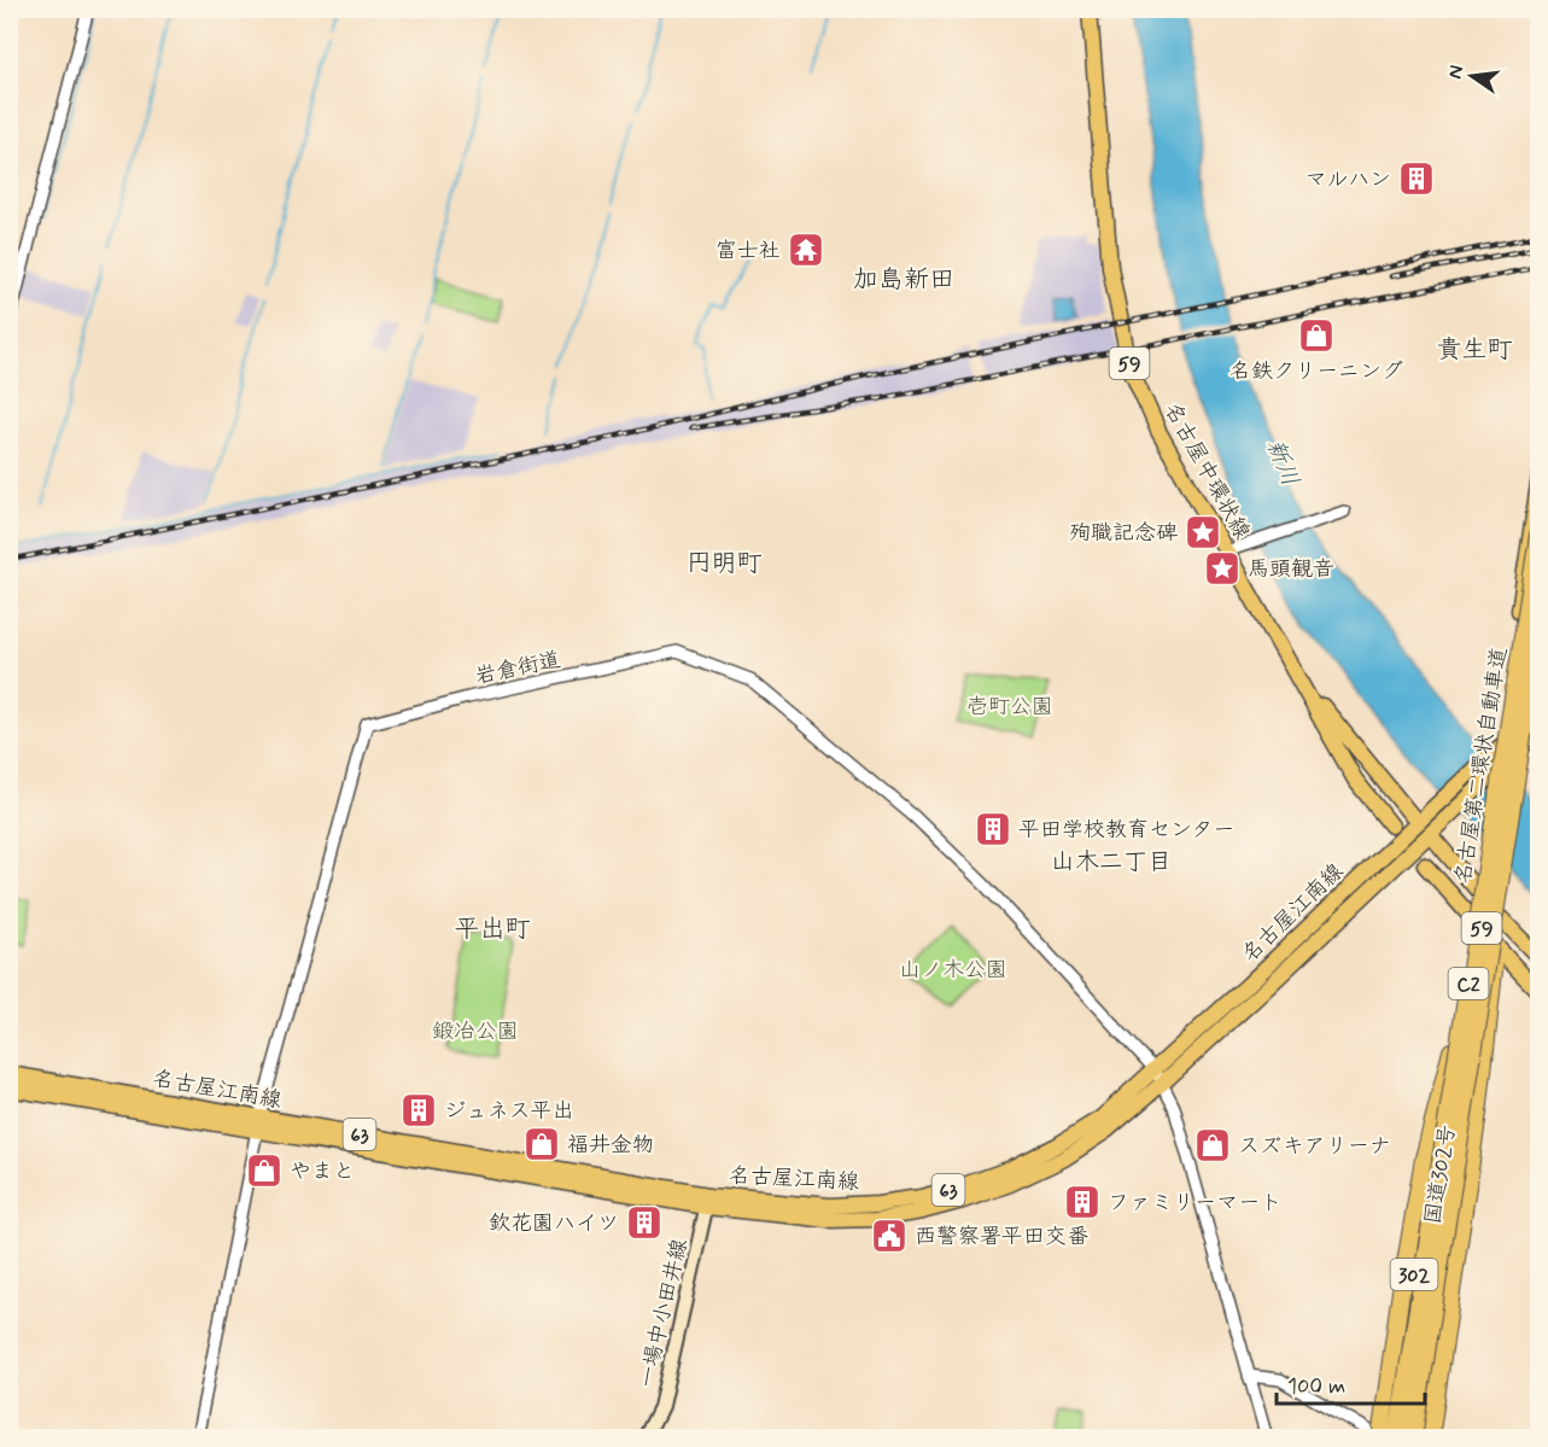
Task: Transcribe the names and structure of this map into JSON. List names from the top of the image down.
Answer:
{
  "streets": {
    "highway": ["名古屋第二環状自動車道", "C2"],
    "main road": [
      "59",
      "名古屋中環状線",
      "名古屋江南線",
      "63",
      "国道302号",
      "302",
      "一場中小田井線"
    ],
    "street": ["岩倉街道"]
  },
  "crossings": [
    ["岩倉街道", "名古屋江南線"],
    ["名古屋江南線", "一場中小田井線"]
  ],
  "districts": [
    "加島新田",
    "貴生町",
    "円明町",
    "山木二丁目",
    "平出町"
  ],
  "water": ["新川"],
  "parks": ["壱町公園", "山ノ木公園", "鍛冶公園"],
  "places": {
    "building": [
      "マルハン",
      "平田学校教育センター",
      "ジュネス平出",
      "ファミリーマート",
      "欽花園ハイツ"
    ],
    "temple": ["富士社"],
    "shop": [
      "名鉄クリーニング",
      "福井金物",
      "スズキアリーナ",
      "やまと"
    ],
    "place": ["殉職記念碑", "馬頭観音"],
    "public building": ["西警察署平田交番"]
  },
  "scale_bar": "100 m",
  "north": "left"
}
